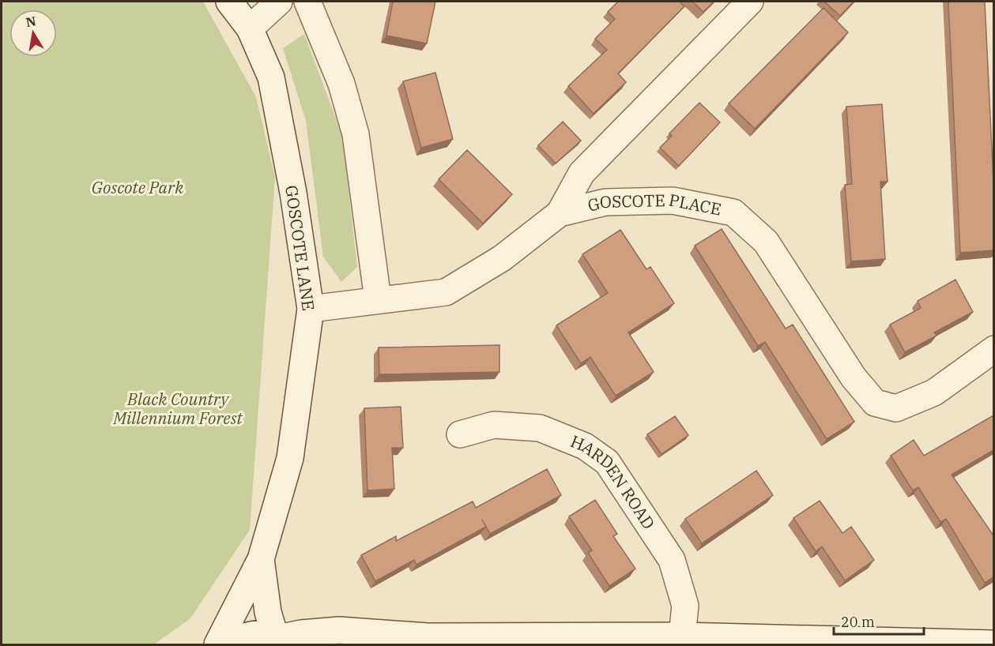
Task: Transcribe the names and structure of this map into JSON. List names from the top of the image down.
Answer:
{
  "streets": {
    "street": ["GOSCOTE PLACE", "GOSCOTE LANE", "HARDEN ROAD"]
  },
  "crossings": [
    ["GOSCOTE PLACE", "GOSCOTE LANE"]
  ],
  "parks": ["Goscote Park", "Black Country Millennium Forest"],
  "scale_bar": "20 m",
  "north": "top"
}
